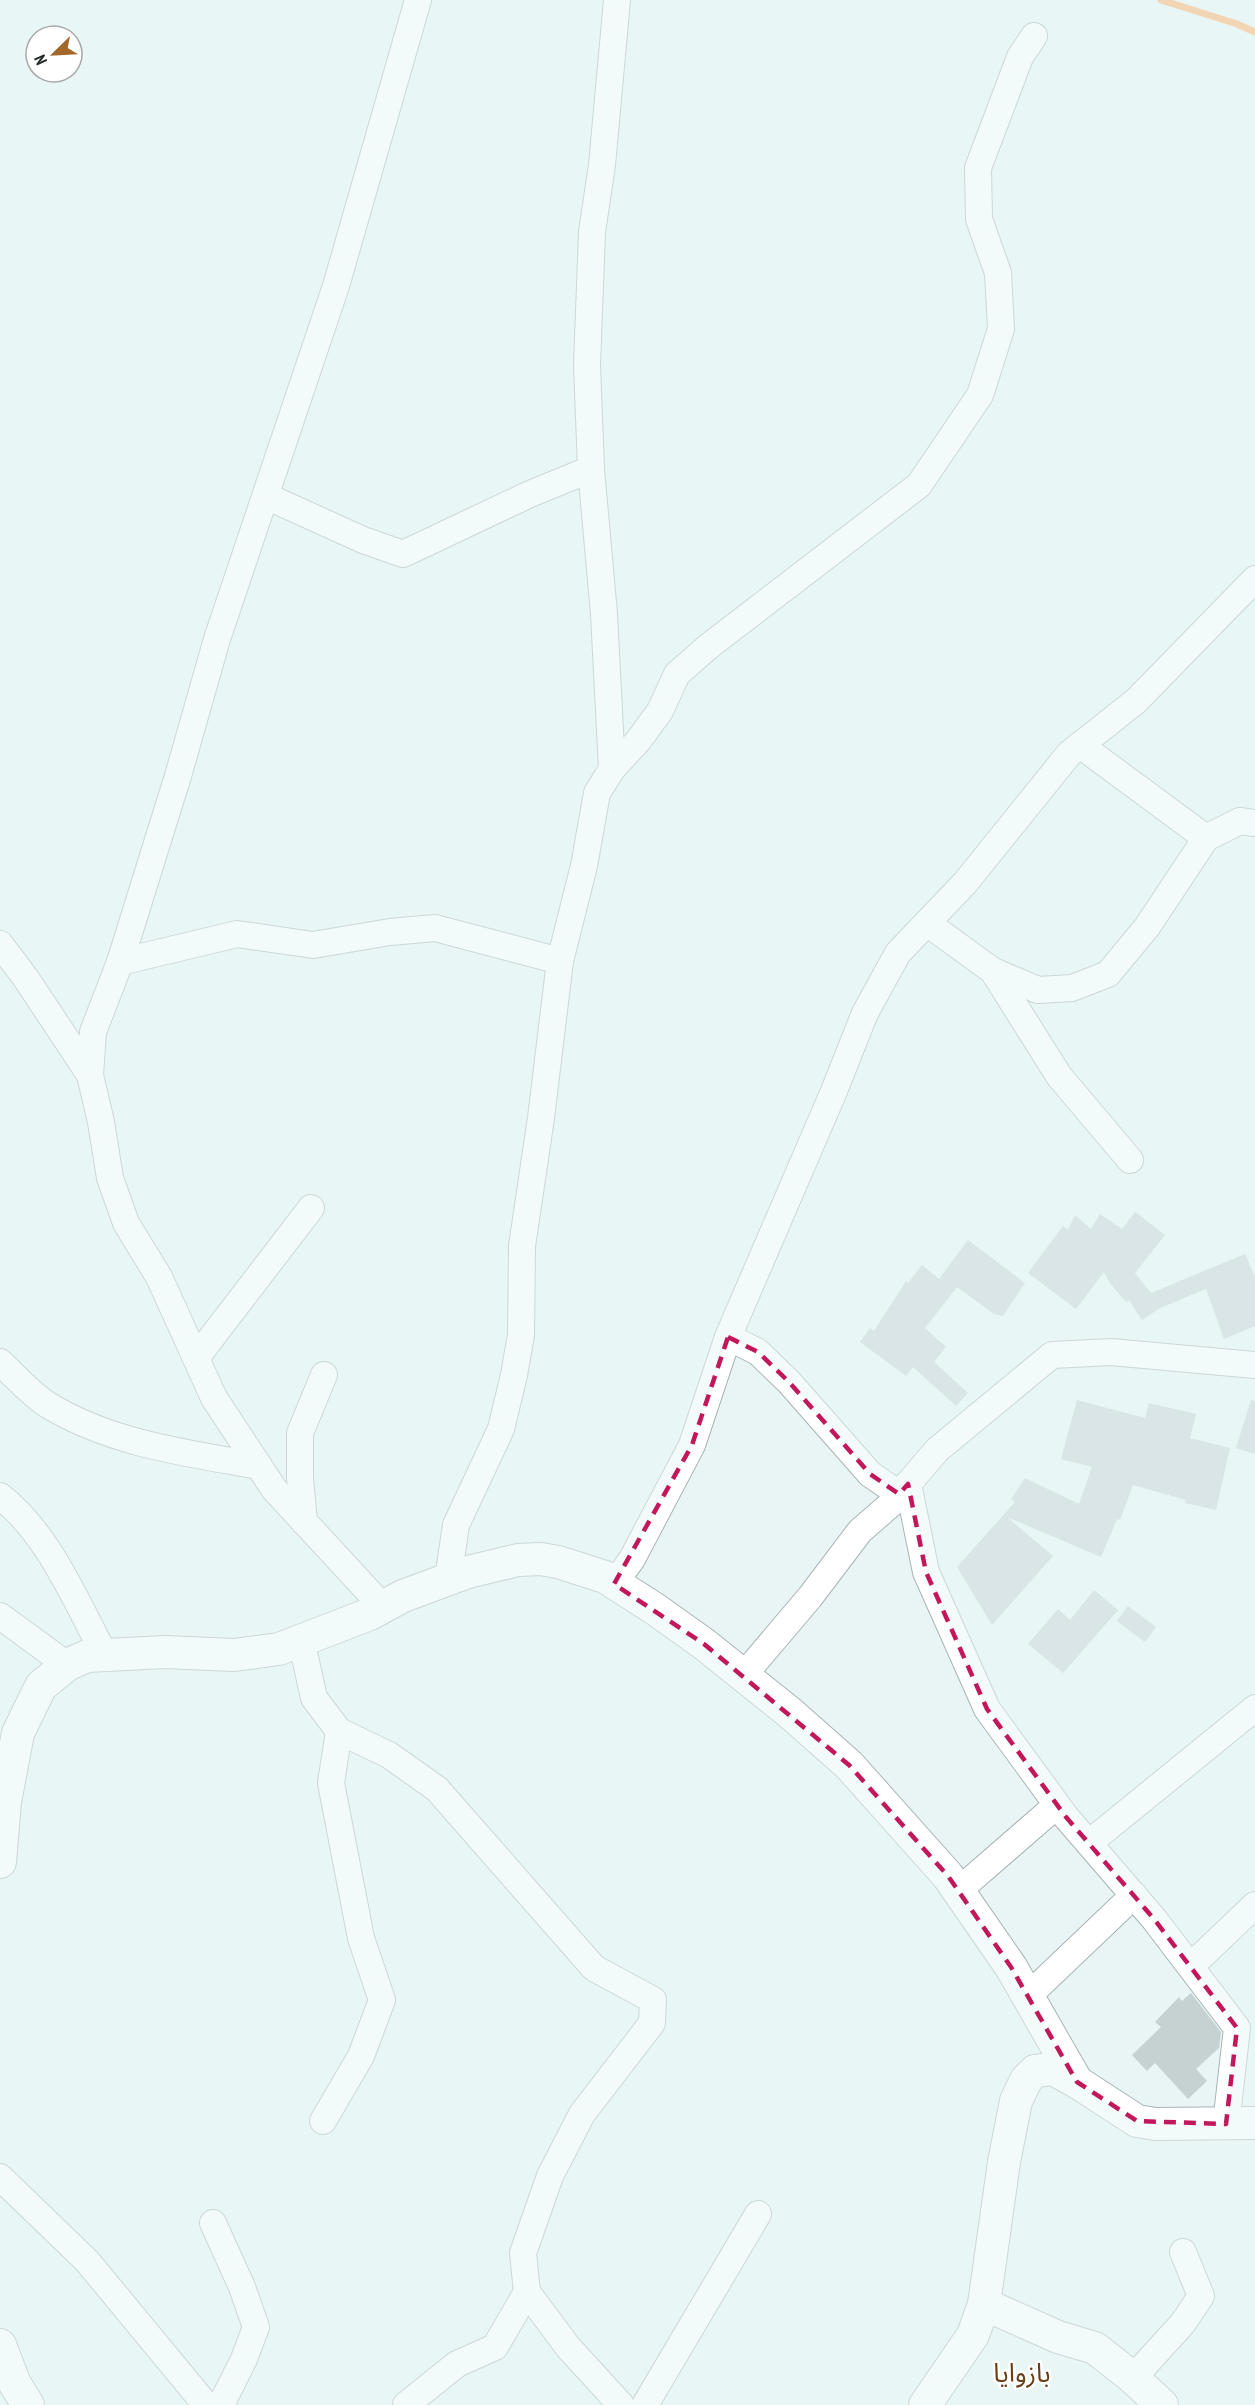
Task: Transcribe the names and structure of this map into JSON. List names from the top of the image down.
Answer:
{
  "districts": ["بازوایا"],
  "north": "bottom left"
}
